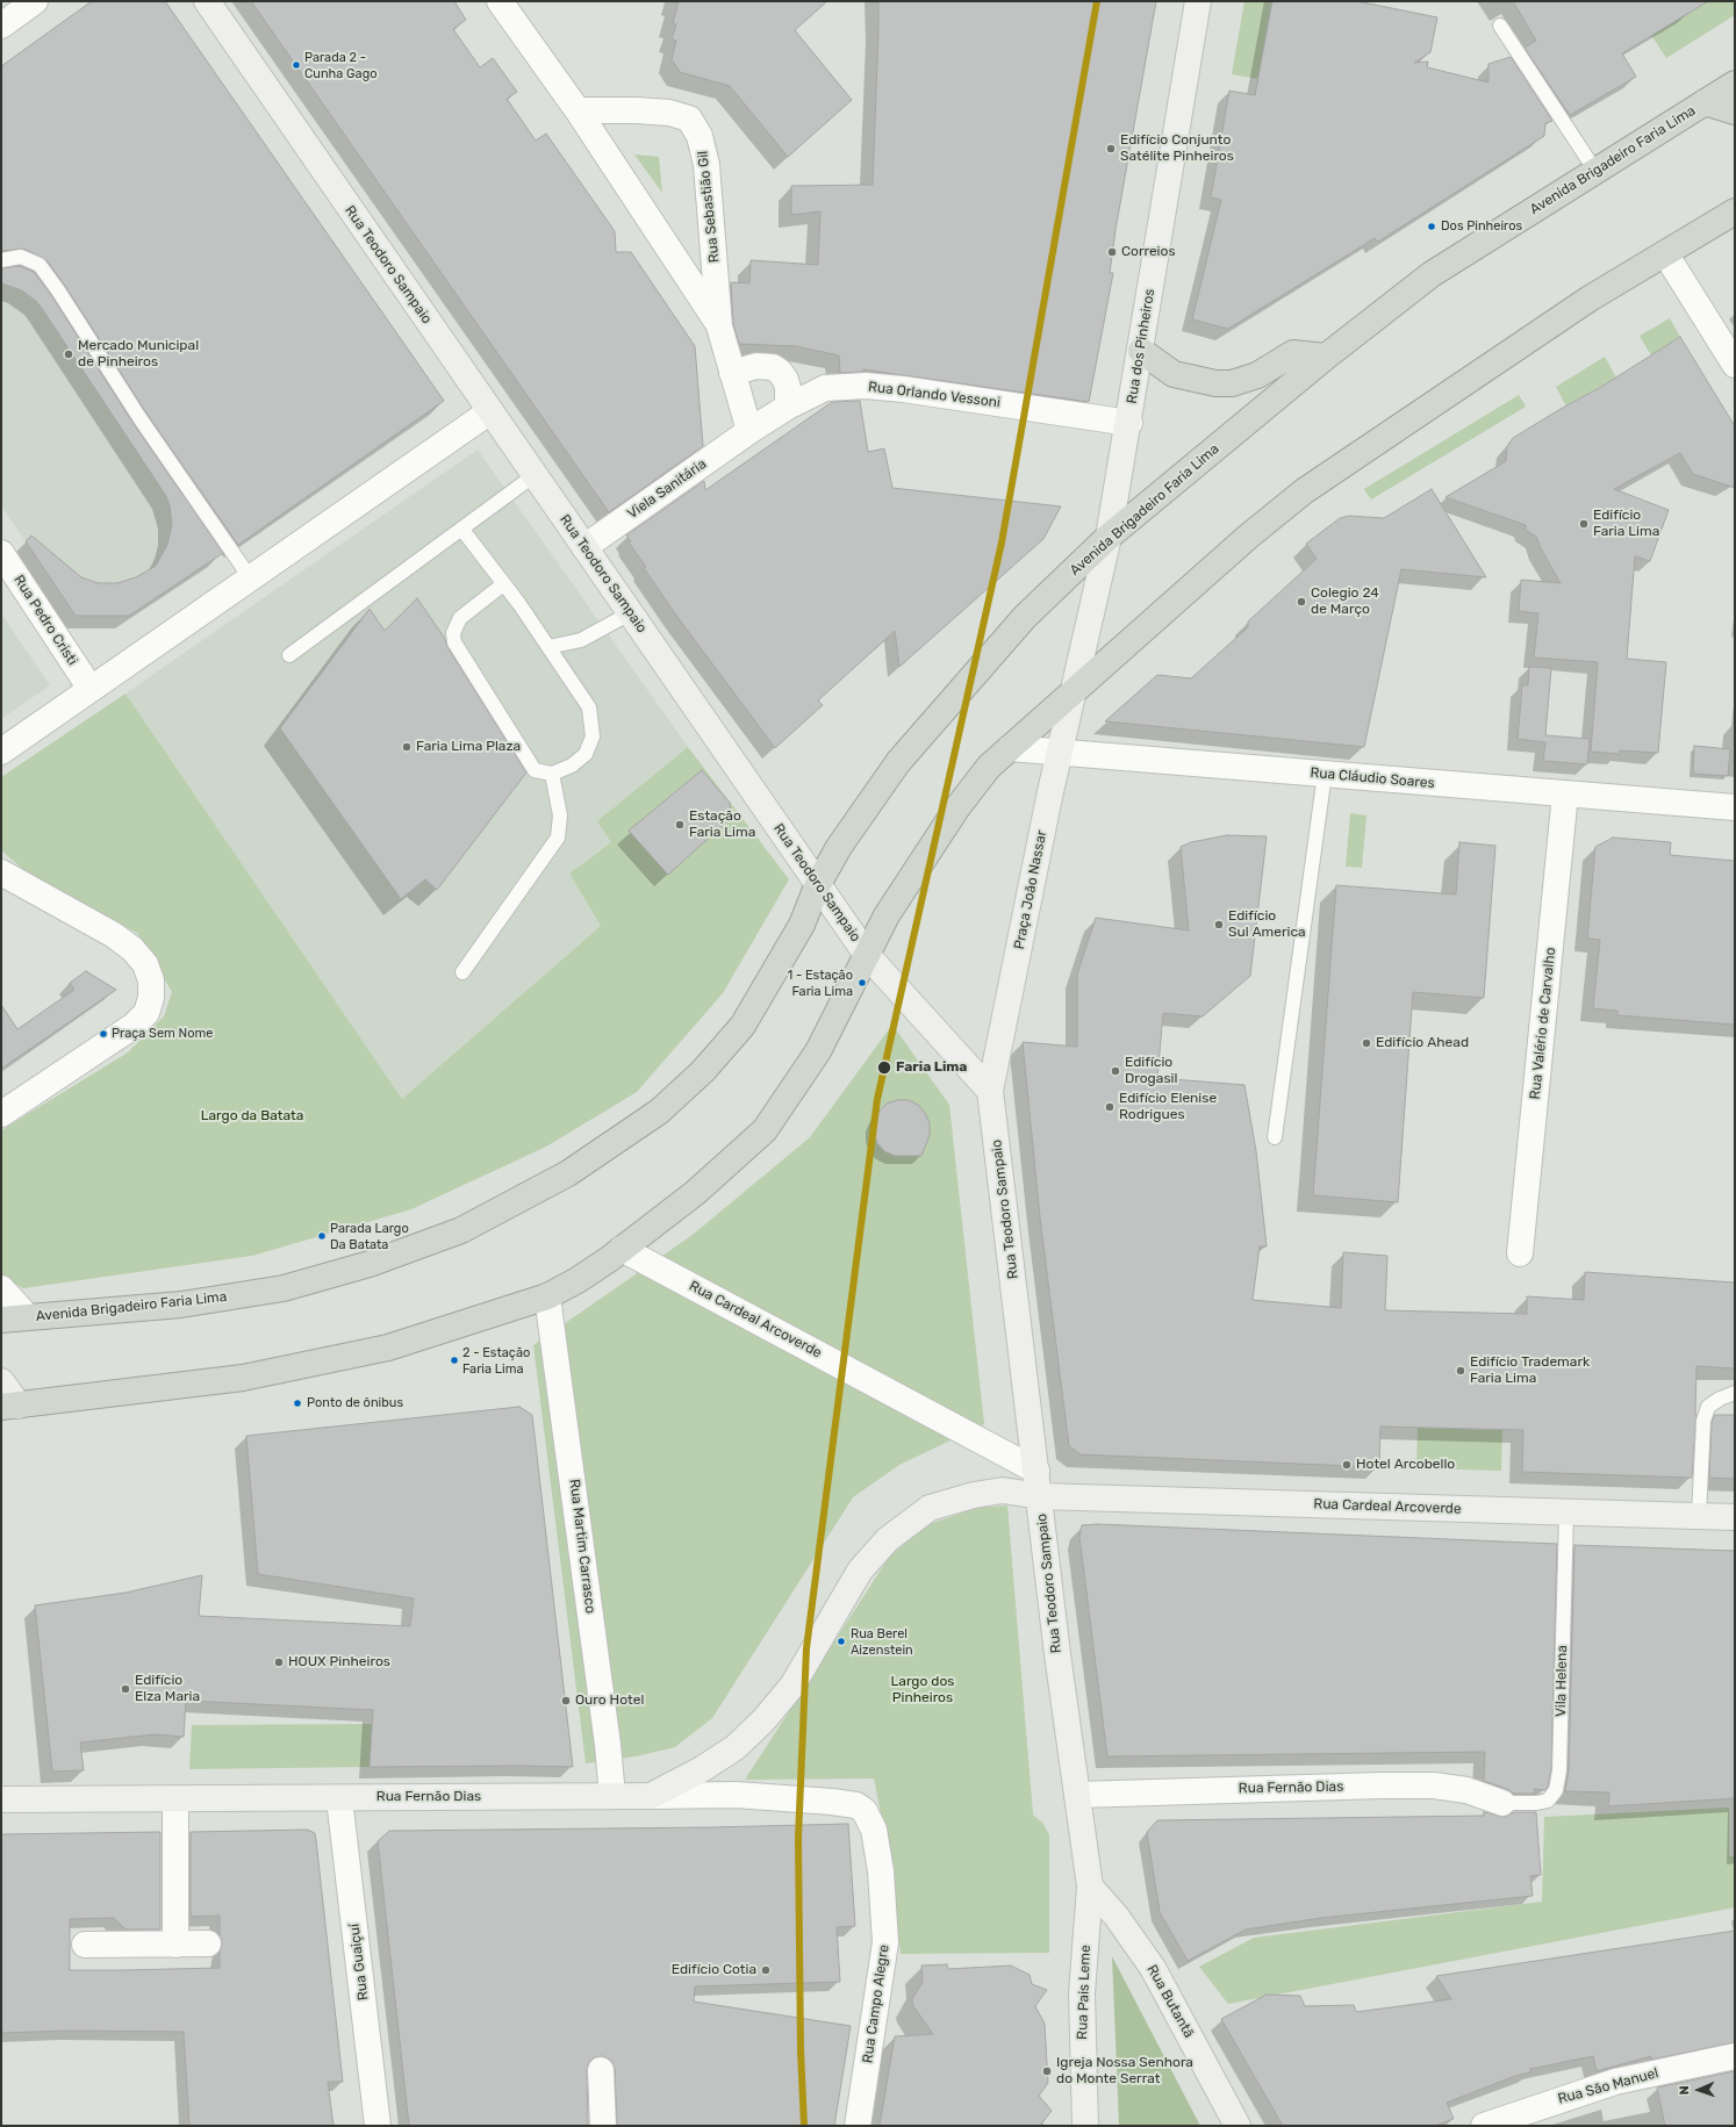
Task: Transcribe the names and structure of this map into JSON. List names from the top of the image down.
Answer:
{
  "streets": {
    "highway": ["Avenida Brigadeiro Faria Lima"],
    "main road": [
      "Rua Teodoro Sampaio",
      "Rua dos Pinheiros",
      "Praça João Nassar",
      "Rua Cardeal Arcoverde",
      "Rua Fernão Dias",
      "Rua Pais Leme",
      "Rua Butantã"
    ],
    "street": [
      "Rua Sebastião Gil",
      "Rua Orlando Vessoni",
      "Viela Sanitária",
      "Rua Pedro Cristi",
      "Rua Cláudio Soares",
      "Rua Valério de Carvalho",
      "Rua Martim Carrasco",
      "Rua Guaiçuí",
      "Rua Campo Alegre",
      "Rua São Manuel"
    ],
    "lane": ["Vila Helena"]
  },
  "crossings": [
    ["Avenida Brigadeiro Faria Lima", "Rua Teodoro Sampaio"],
    ["Avenida Brigadeiro Faria Lima", "Rua dos Pinheiros"],
    ["Rua Sebastião Gil", "Rua Orlando Vessoni"],
    ["Rua Sebastião Gil", "Viela Sanitária"],
    ["Rua Teodoro Sampaio", "Viela Sanitária"],
    ["Rua Teodoro Sampaio", "Praça João Nassar"],
    ["Rua Teodoro Sampaio", "Rua Cardeal Arcoverde"],
    ["Rua Teodoro Sampaio", "Rua Fernão Dias"],
    ["Rua Teodoro Sampaio", "Rua Pais Leme"],
    ["Rua Teodoro Sampaio", "Rua Butantã"],
    ["Rua dos Pinheiros", "Rua Orlando Vessoni"],
    ["Rua dos Pinheiros", "Praça João Nassar"],
    ["Rua Orlando Vessoni", "Viela Sanitária"],
    ["Rua Cláudio Soares", "Praça João Nassar"],
    ["Rua Cláudio Soares", "Rua Valério de Carvalho"],
    ["Rua Cardeal Arcoverde", "Vila Helena"],
    ["Rua Cardeal Arcoverde", "Rua Fernão Dias"],
    ["Rua Martim Carrasco", "Rua Fernão Dias"],
    ["Vila Helena", "Rua Fernão Dias"],
    ["Rua Fernão Dias", "Rua Guaiçuí"],
    ["Rua Fernão Dias", "Rua Campo Alegre"],
    ["Rua Pais Leme", "Rua Butantã"]
  ],
  "parks": ["Largo da Batata", "Largo dos Pinheiros"],
  "places": [
    "Parada 2 - Cunha Gago",
    "Edifício Conjunto Satélite Pinheiros",
    "Dos Pinheiros",
    "Correios",
    "Mercado Municipal de Pinheiros",
    "Edifício Faria Lima",
    "Colegio 24 de Março",
    "Faria Lima Plaza",
    "Estação Faria Lima",
    "Edifício Sul America",
    "1 - Estação Faria Lima",
    "Praça Sem Nome",
    "Edifício Ahead",
    "Faria Lima",
    "Edifício Drogasil",
    "Edifício Elenise Rodrigues",
    "Parada Largo Da Batata",
    "2 - Estação Faria Lima",
    "Edifício Trademark Faria Lima",
    "Ponto de ônibus",
    "Hotel Arcobello",
    "Rua Berel Aizenstein",
    "HOUX Pinheiros",
    "Edifício Elza Maria",
    "Ouro Hotel",
    "Edifício Cotia",
    "Igreja Nossa Senhora do Monte Serrat"
  ],
  "north": "left"
}
